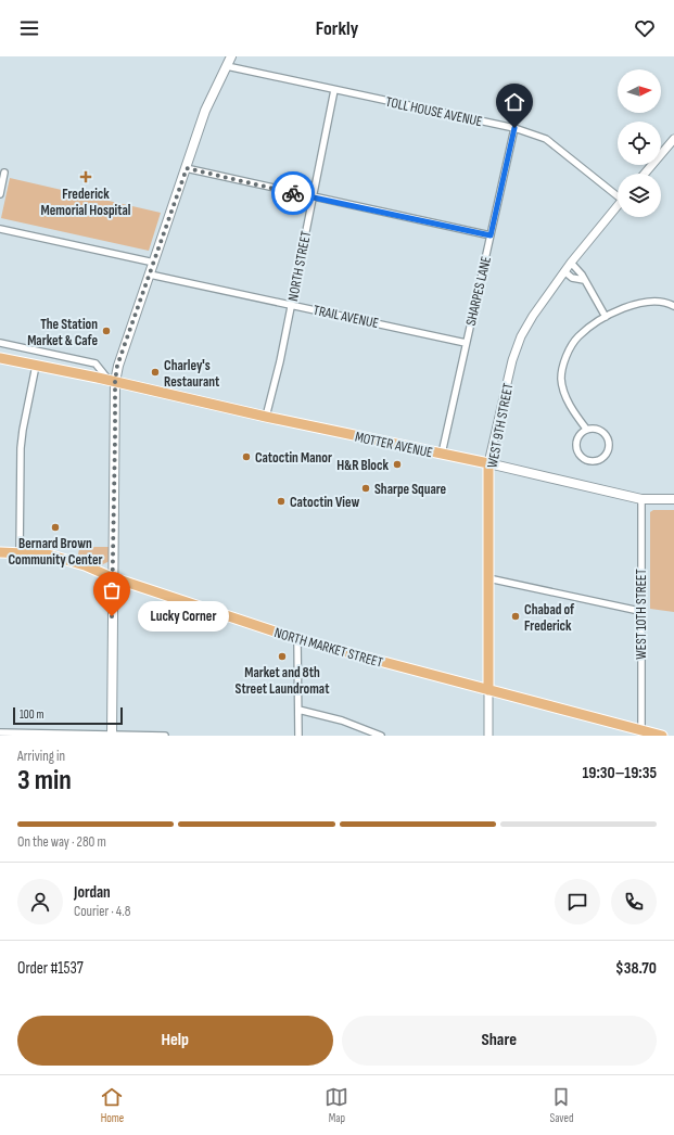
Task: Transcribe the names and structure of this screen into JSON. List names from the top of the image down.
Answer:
{
  "streets": {
    "main road": ["WEST 9TH STREET", "MOTTER AVENUE", "NORTH MARKET STREET"],
    "street": [
      "TOLL HOUSE AVENUE",
      "NORTH STREET",
      "SHARPES LANE",
      "TRAIL AVENUE",
      "WEST 10TH STREET"
    ]
  },
  "crossings": [
    ["TOLL HOUSE AVENUE", "NORTH STREET"],
    ["TOLL HOUSE AVENUE", "SHARPES LANE"],
    ["NORTH STREET", "TRAIL AVENUE"],
    ["NORTH STREET", "MOTTER AVENUE"],
    ["SHARPES LANE", "TRAIL AVENUE"],
    ["SHARPES LANE", "MOTTER AVENUE"],
    ["WEST 9TH STREET", "MOTTER AVENUE"],
    ["WEST 9TH STREET", "NORTH MARKET STREET"],
    ["MOTTER AVENUE", "WEST 10TH STREET"],
    ["WEST 10TH STREET", "NORTH MARKET STREET"]
  ],
  "places": {
    "health": ["Frederick Memorial Hospital"],
    "other": [
      "The Station Market & Cafe",
      "Charley's Restaurant",
      "Catoctin Manor",
      "H&R Block",
      "Sharpe Square",
      "Catoctin View",
      "Bernard Brown Community Center",
      "Lucky Corner",
      "Chabad of Frederick",
      "Market and 8th Street Laundromat"
    ]
  },
  "scale_bar": "100 m",
  "north": "right",
  "page": {
    "header": "Forkly",
    "bubble": "Lucky Corner",
    "scale": "100 m",
    "heading": ["3 min", "Arriving in", "19:30–19:35"],
    "panel": [
      "Jordan",
      "Courier · 4.8",
      "Order #1537",
      "$38.70"
    ],
    "bar": "On the way · 280 m",
    "buttons": ["Help", "Share"],
    "tabs": ["Home", "Map", "Saved"]
  }
}
